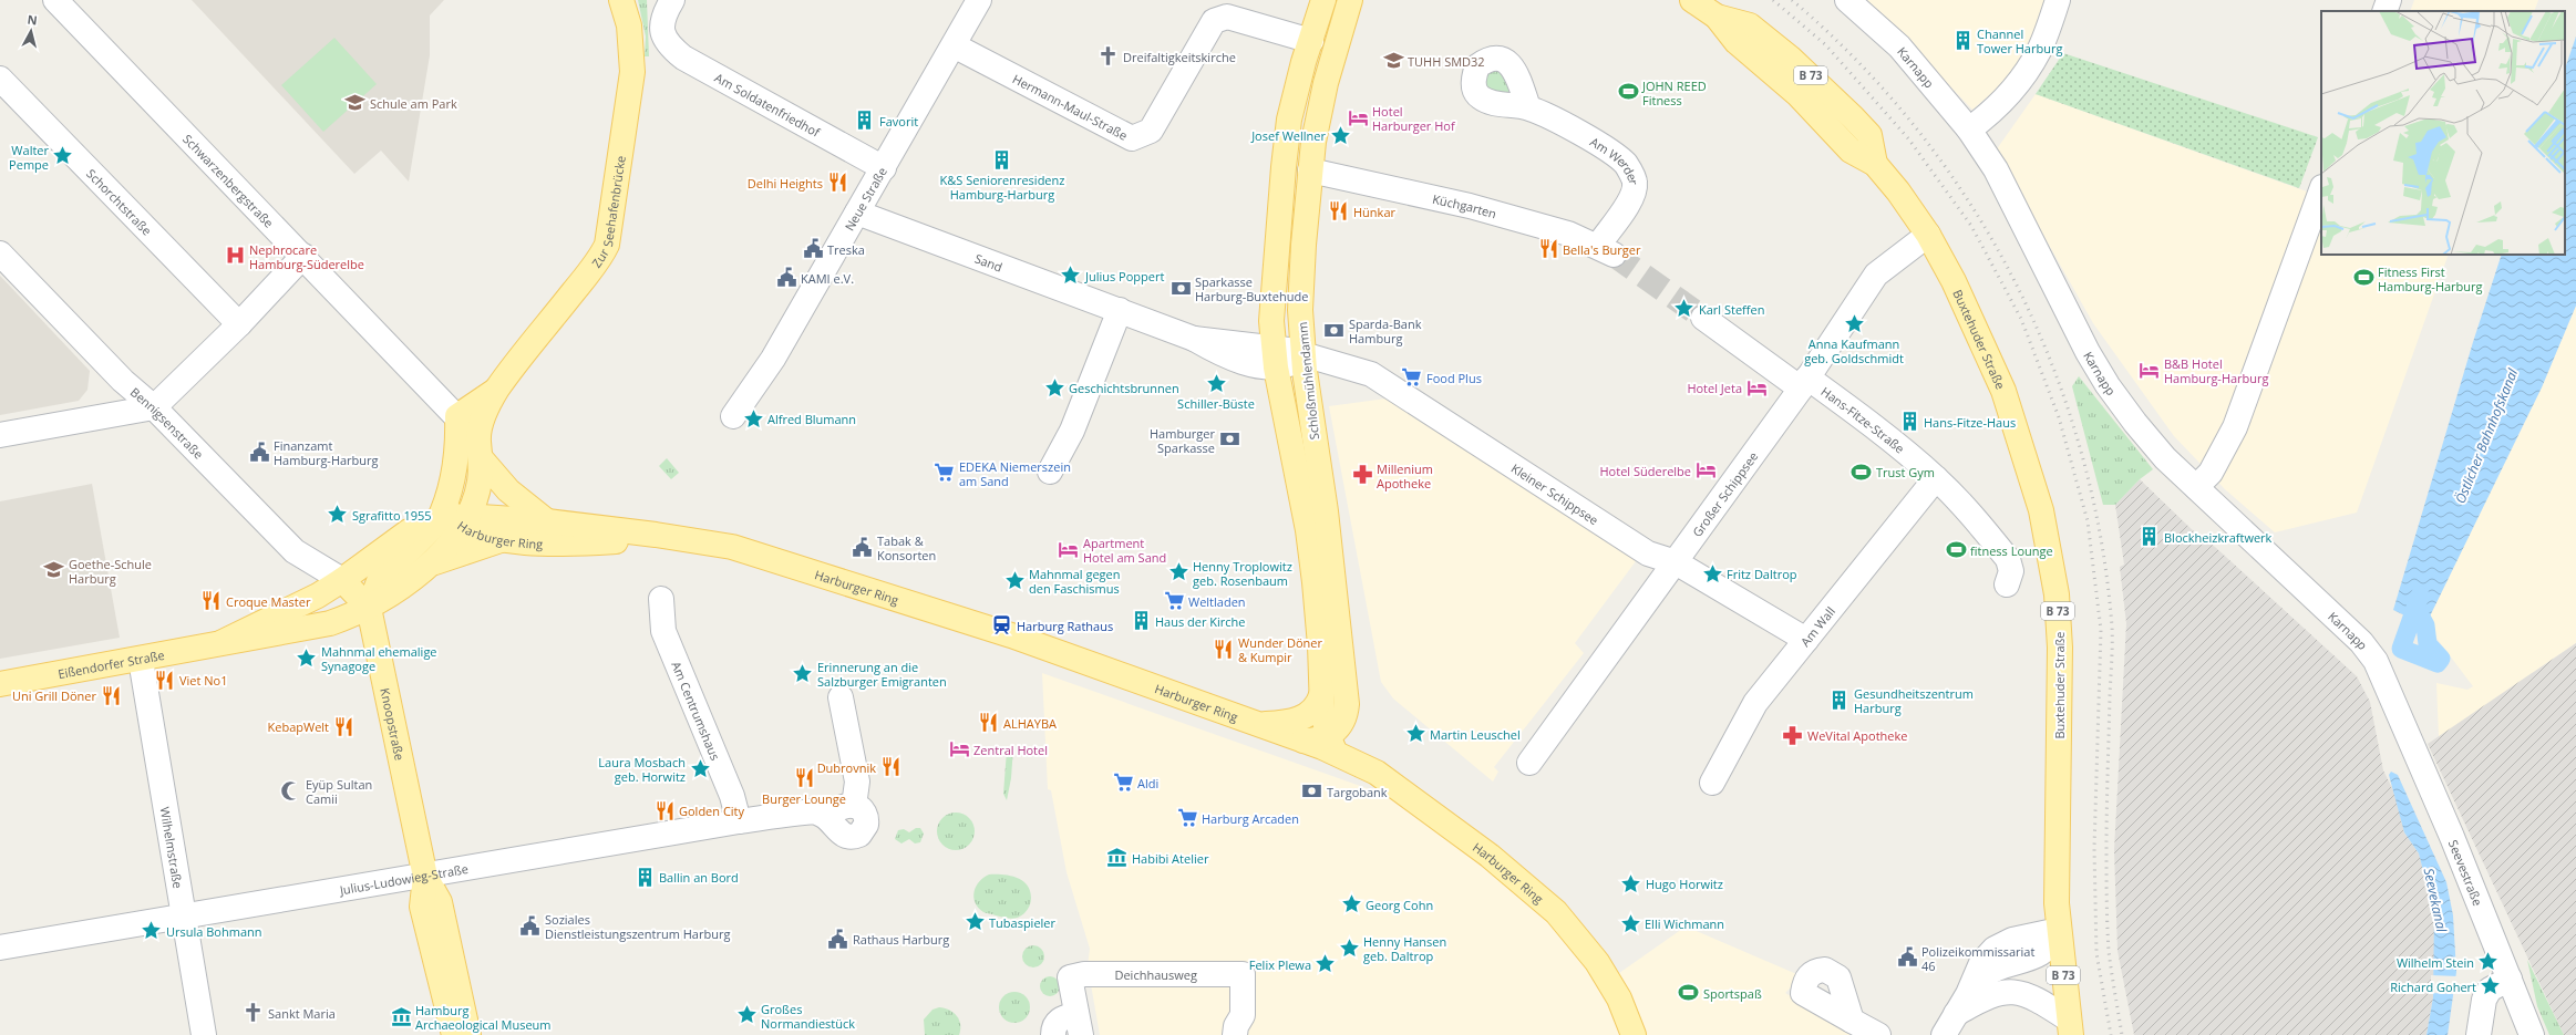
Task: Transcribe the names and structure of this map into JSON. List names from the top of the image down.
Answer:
{
  "streets": {
    "main road": [
      "B 73",
      "Zur Seehafenbrücke",
      "Buxtehuder Straße",
      "Schloßmühlendamm",
      "Harburger Ring",
      "Eißendorfer Straße",
      "Knoopstraße"
    ],
    "street": [
      "Karnapp",
      "Am Soldatenfriedhof",
      "Hermann-Maul-Straße",
      "Am Werder",
      "Schwarzenbergstraße",
      "Neue Straße",
      "Schorchtstraße",
      "Küchgarten",
      "Sand",
      "Hans-Fitze-Straße",
      "Bennigsenstraße",
      "Großer Schippsee",
      "Kleiner Schippsee",
      "Am Wall",
      "Am Centrumshaus",
      "Wilhelmstraße",
      "Seevestraße",
      "Julius-Ludowieg-Straße",
      "Deichhausweg"
    ]
  },
  "crossings": [
    ["Karnapp", "Seevestraße"],
    ["Am Soldatenfriedhof", "Neue Straße"],
    ["Hermann-Maul-Straße", "Neue Straße"],
    ["Hermann-Maul-Straße", "Schloßmühlendamm"],
    ["Am Werder", "Küchgarten"],
    ["Schwarzenbergstraße", "Zur Seehafenbrücke"],
    ["Neue Straße", "Sand"],
    ["Küchgarten", "Schloßmühlendamm"],
    ["Sand", "Schloßmühlendamm"],
    ["Sand", "Kleiner Schippsee"],
    ["Buxtehuder Straße", "Großer Schippsee"],
    ["Schloßmühlendamm", "Kleiner Schippsee"],
    ["Schloßmühlendamm", "Harburger Ring"],
    ["Hans-Fitze-Straße", "Großer Schippsee"],
    ["Hans-Fitze-Straße", "Am Wall"],
    ["Bennigsenstraße", "Harburger Ring"],
    ["Bennigsenstraße", "Eißendorfer Straße"],
    ["Großer Schippsee", "Kleiner Schippsee"],
    ["Kleiner Schippsee", "Am Wall"],
    ["Harburger Ring", "Eißendorfer Straße"],
    ["Eißendorfer Straße", "Knoopstraße"],
    ["Eißendorfer Straße", "Wilhelmstraße"],
    ["Am Centrumshaus", "Julius-Ludowieg-Straße"],
    ["Knoopstraße", "Julius-Ludowieg-Straße"],
    ["Wilhelmstraße", "Julius-Ludowieg-Straße"]
  ],
  "water": ["Östlicher Bahnhofskanal", "Seevekanal"],
  "places": {
    "building": [
      "Channel Tower Harburg",
      "Favorit",
      "K&S Seniorenresidenz Hamburg-Harburg",
      "Hans-Fitze-Haus",
      "Blockheizkraftwerk",
      "Haus der Kirche",
      "Gesundheitszentrum Harburg",
      "Ballin an Bord"
    ],
    "church": ["Dreifaltigkeitskirche", "Sankt Maria"],
    "school or university": ["TUHH SMD32", "Schule am Park", "Goethe-Schule Harburg"],
    "sports": [
      "JOHN REED Fitness",
      "Fitness First Hamburg-Harburg",
      "Trust Gym",
      "fitness Lounge",
      "Sportspaß"
    ],
    "hotel": [
      "Hotel Harburger Hof",
      "B&B Hotel Hamburg-Harburg",
      "Hotel Jeta",
      "Hotel Süderelbe",
      "Apartment Hotel am Sand",
      "Zentral Hotel"
    ],
    "place": [
      "Josef Wellner",
      "Walter Pempe",
      "Julius Poppert",
      "Karl Steffen",
      "Anna Kaufmann geb. Goldschmidt",
      "Schiller-Büste",
      "Geschichtsbrunnen",
      "Alfred Blumann",
      "Sgrafitto 1955",
      "Henny Troplowitz geb. Rosenbaum",
      "Fritz Daltrop",
      "Mahnmal gegen den Faschismus",
      "Mahnmal ehemalige Synagoge",
      "Erinnerung an die Salzburger Emigranten",
      "Martin Leuschel",
      "Laura Mosbach geb. Horwitz",
      "Hugo Horwitz",
      "Georg Cohn",
      "Tubaspieler",
      "Elli Wichmann",
      "Ursula Bohmann",
      "Henny Hansen geb. Daltrop",
      "Wilhelm Stein",
      "Felix Plewa",
      "Richard Gohert",
      "Großes Normandiestück"
    ],
    "restaurant": [
      "Delhi Heights",
      "Hünkar",
      "Bella's Burger",
      "Croque Master",
      "Wunder Döner & Kumpir",
      "Viet No1",
      "Uni Grill Döner",
      "ALHAYBA",
      "KebapWelt",
      "Dubrovnik",
      "Burger Lounge",
      "Golden City"
    ],
    "public building": [
      "Treska",
      "KAMI e.V.",
      "Finanzamt Hamburg-Harburg",
      "Tabak & Konsorten",
      "Soziales Dienstleistungszentrum Harburg",
      "Rathaus Harburg",
      "Polizeikommissariat 46"
    ],
    "hospital": ["Nephrocare Hamburg-Süderelbe"],
    "bank": [
      "Sparkasse Harburg-Buxtehude",
      "Sparda-Bank Hamburg",
      "Hamburger Sparkasse",
      "Targobank"
    ],
    "supermarket": [
      "Food Plus",
      "EDEKA Niemerszein am Sand",
      "Weltladen",
      "Aldi",
      "Harburg Arcaden"
    ],
    "pharmacy": ["Millenium Apotheke", "WeVital Apotheke"],
    "station": ["Harburg Rathaus"],
    "mosque": ["Eyüp Sultan Camii"],
    "museum": ["Habibi Atelier", "Hamburg Archaeological Museum"]
  },
  "north": "top"
}
